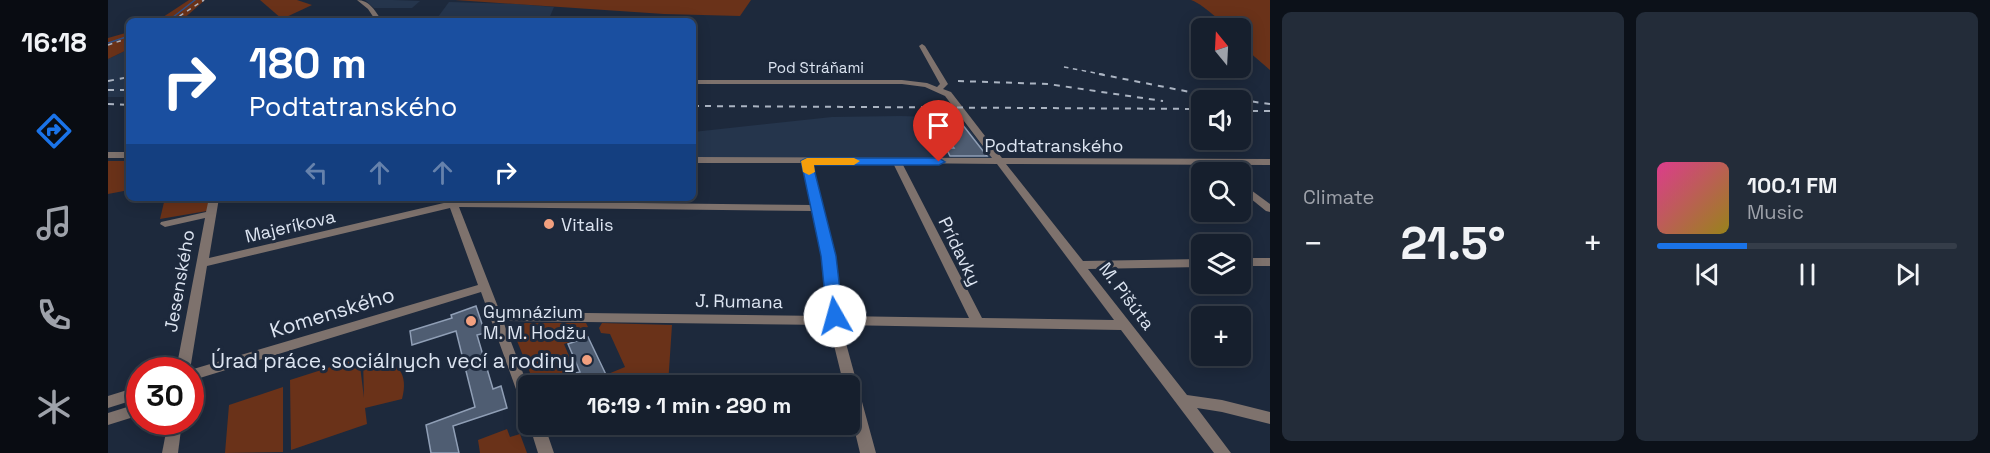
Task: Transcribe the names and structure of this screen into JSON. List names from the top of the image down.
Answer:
{
  "streets": {
    "street": [
      "Pod Stráňami",
      "Podtatranského",
      "Majeríkova",
      "Prídavky",
      "Jesenského",
      "M. Pišúta",
      "J. Rumana",
      "Komenského"
    ]
  },
  "crossings": [
    ["Pod Stráňami", "Podtatranského"],
    ["Pod Stráňami", "M. Pišúta"],
    ["Podtatranského", "Prídavky"],
    ["Podtatranského", "M. Pišúta"],
    ["Majeríkova", "Jesenského"],
    ["Prídavky", "J. Rumana"],
    ["M. Pišúta", "J. Rumana"]
  ],
  "places": ["Vitalis", "Gymnázium M. M. Hodžu", "Úrad práce, sociálnych vecí a rodiny"],
  "north": "top",
  "page": {
    "tabs": "16:18",
    "tile": "Climate",
    "map_buttons": "+",
    "turn": ["180 m", "Podtatranského"],
    "song": ["100.1 FM", "Music"],
    "heat": ["−", "21.5°", "+"],
    "limit": "30",
    "trip": "16:19 · 1 min · 290 m"
  }
}
